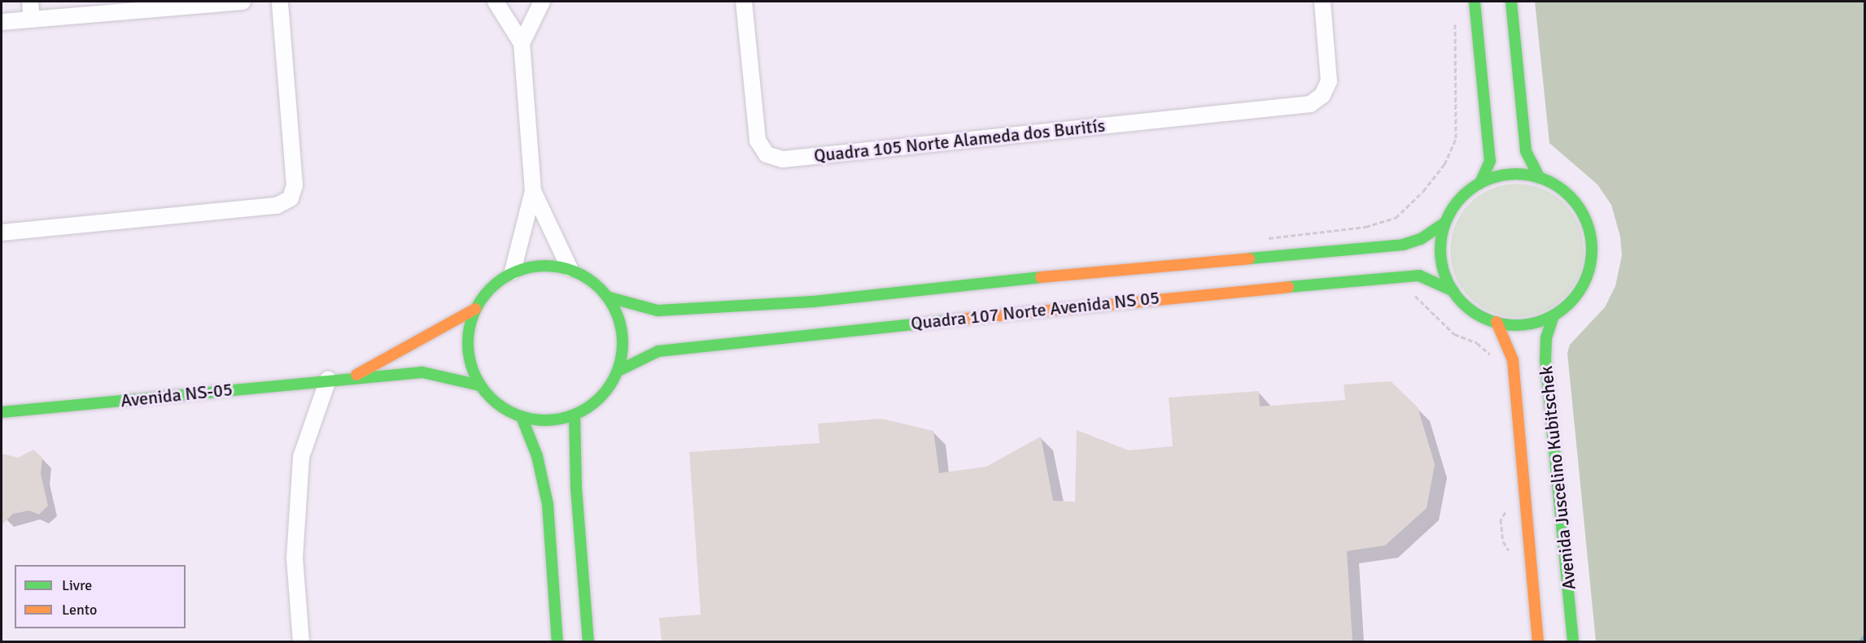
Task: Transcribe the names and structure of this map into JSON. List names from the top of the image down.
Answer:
{
  "streets": {
    "street": [
      "Quadra 105 Norte Alameda dos Buritís",
      "Quadra 107 Norte Avenida NS 05",
      "Avenida NS-05",
      "Avenida Juscelino Kubitschek"
    ]
  },
  "crossings": [
    ["Quadra 107 Norte Avenida NS 05", "Avenida Juscelino Kubitschek"]
  ],
  "legend": ["Livre", "Lento"]
}
